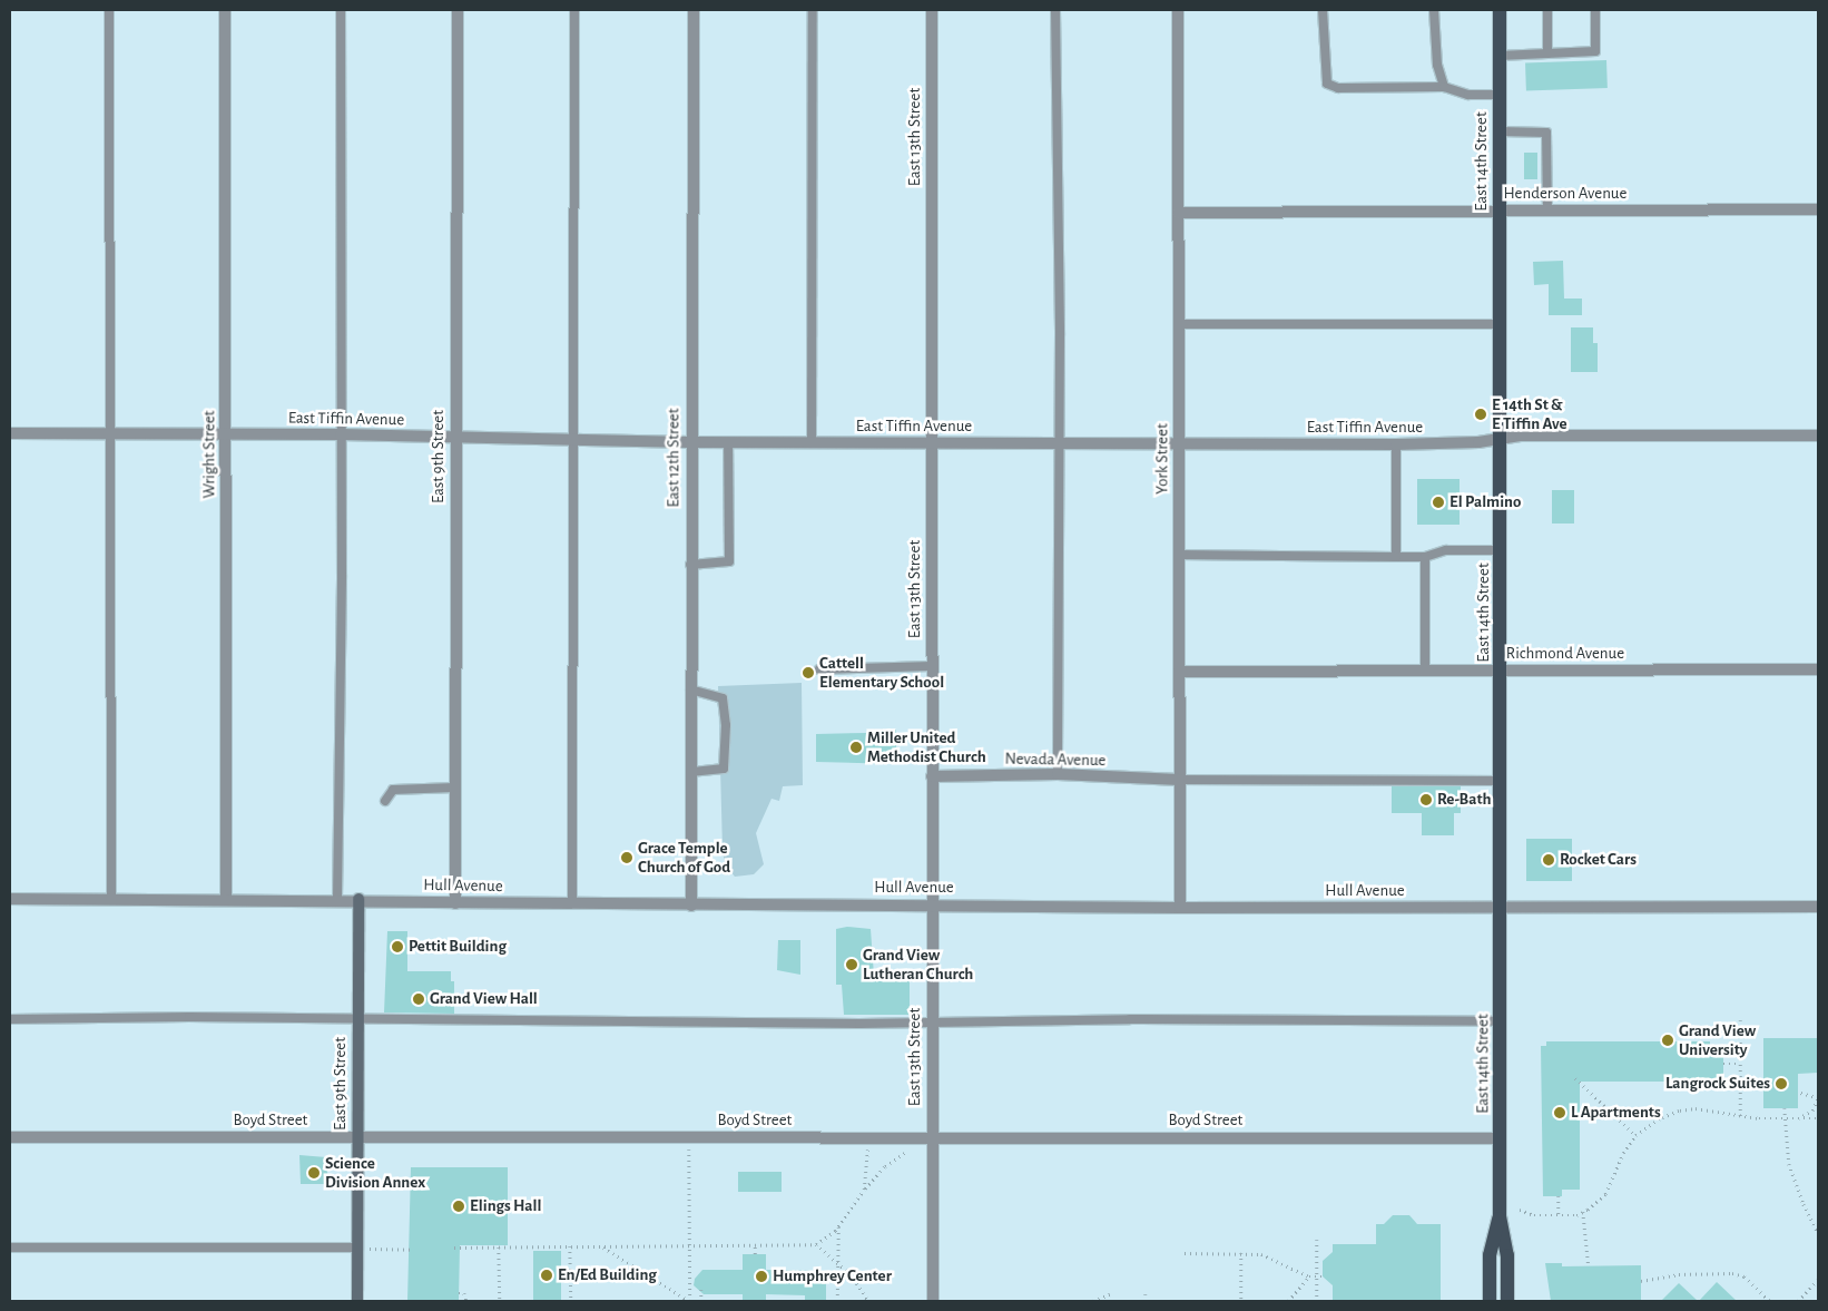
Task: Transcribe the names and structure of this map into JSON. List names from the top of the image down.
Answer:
{
  "streets": {
    "main road": ["East 14th Street"],
    "street": [
      "East 13th Street",
      "Henderson Avenue",
      "East Tiffin Avenue",
      "Wright Street",
      "East 9th Street",
      "East 12th Street",
      "York Street",
      "Richmond Avenue",
      "Nevada Avenue",
      "Hull Avenue",
      "Boyd Street"
    ]
  },
  "crossings": [
    ["East 13th Street", "East Tiffin Avenue"],
    ["East 13th Street", "Nevada Avenue"],
    ["East 13th Street", "Hull Avenue"],
    ["East 13th Street", "Boyd Street"],
    ["East 14th Street", "Henderson Avenue"],
    ["East 14th Street", "East Tiffin Avenue"],
    ["East 14th Street", "Richmond Avenue"],
    ["East 14th Street", "Hull Avenue"],
    ["East 14th Street", "Boyd Street"],
    ["Henderson Avenue", "York Street"],
    ["East Tiffin Avenue", "Wright Street"],
    ["East Tiffin Avenue", "East 9th Street"],
    ["East Tiffin Avenue", "East 12th Street"],
    ["East Tiffin Avenue", "York Street"],
    ["Wright Street", "Hull Avenue"],
    ["East 9th Street", "Hull Avenue"],
    ["East 9th Street", "Boyd Street"],
    ["East 12th Street", "Hull Avenue"],
    ["York Street", "Richmond Avenue"],
    ["York Street", "Nevada Avenue"],
    ["York Street", "Hull Avenue"]
  ],
  "places": [
    "E 14th St & E Tiffin Ave",
    "El Palmino",
    "Cattell Elementary School",
    "Miller United Methodist Church",
    "Re-Bath",
    "Grace Temple Church of God",
    "Rocket Cars",
    "Pettit Building",
    "Grand View Lutheran Church",
    "Grand View Hall",
    "Grand View University",
    "Langrock Suites",
    "L Apartments",
    "Science Division Annex",
    "Elings Hall",
    "En/Ed Building",
    "Humphrey Center"
  ]
}
